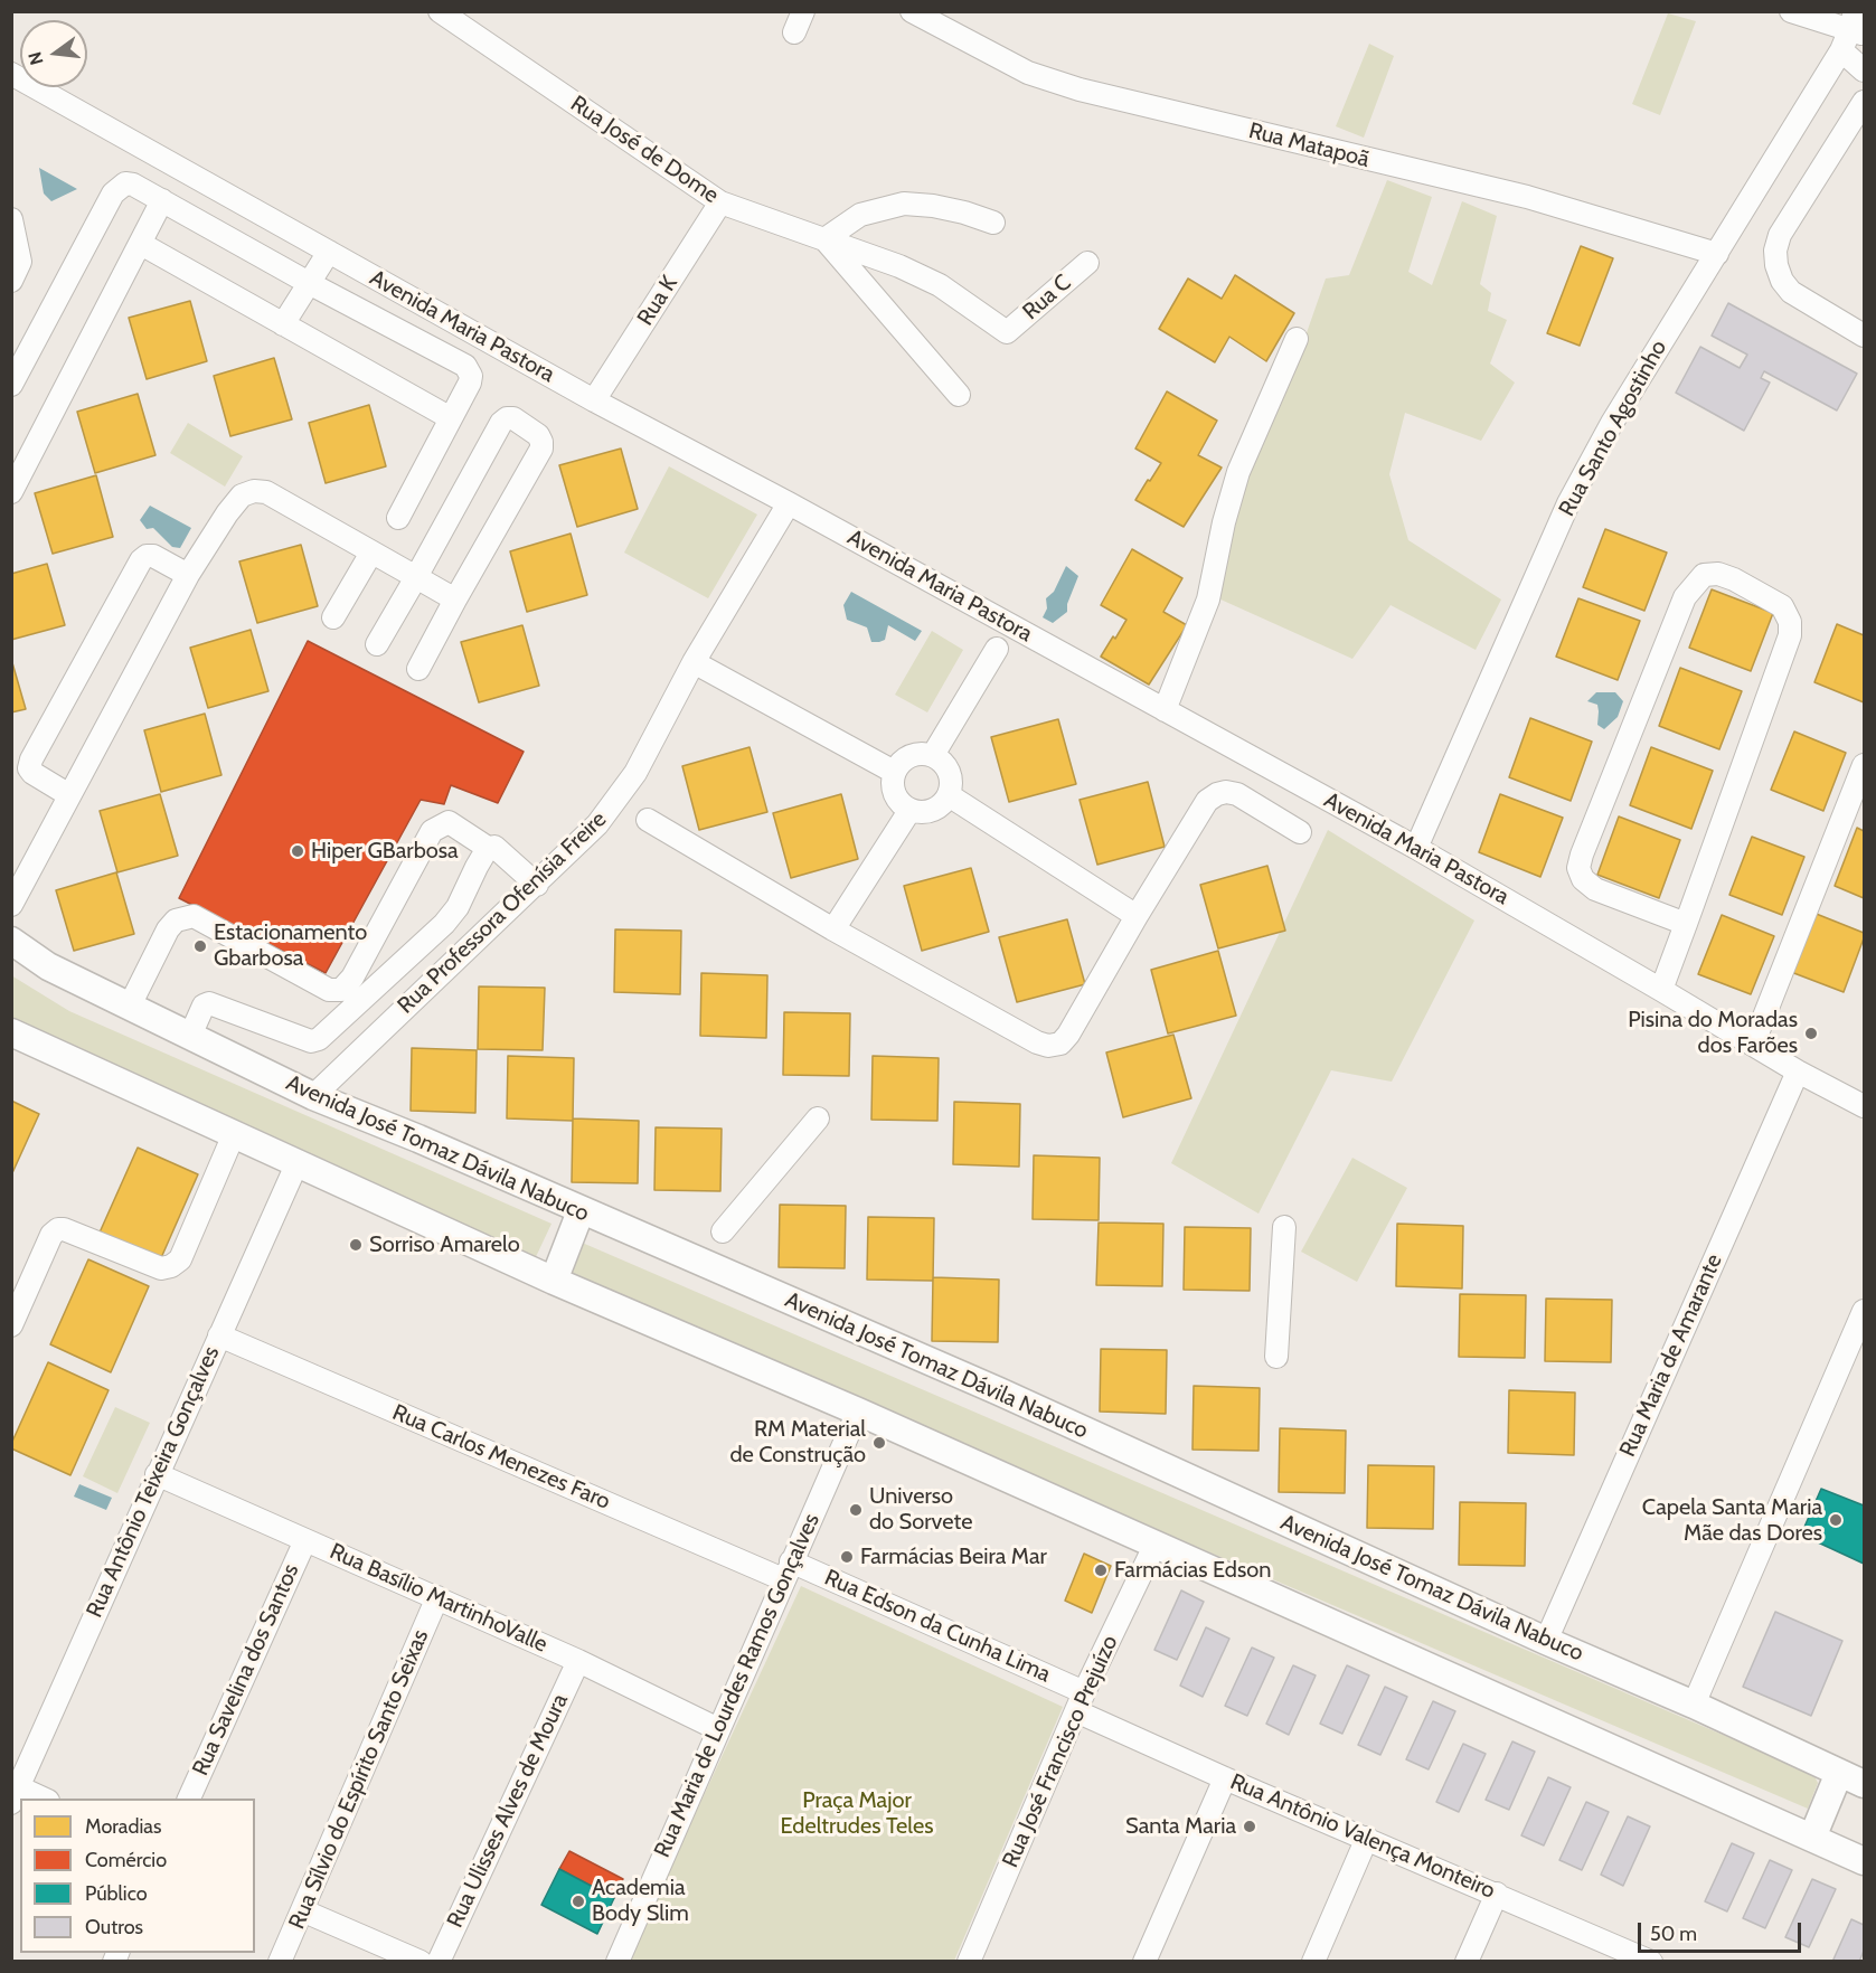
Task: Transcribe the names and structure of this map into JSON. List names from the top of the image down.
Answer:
{
  "streets": {
    "main road": ["Avenida José Tomaz Dávila Nabuco"],
    "street": [
      "Rua Matapoã",
      "Rua José de Dome",
      "Rua C",
      "Rua K",
      "Avenida Maria Pastora",
      "Rua Santo Agostinho",
      "Rua Professora Ofenísia Freire",
      "Rua Maria de Amarante",
      "Rua Carlos Menezes Faro",
      "Rua Antônio Teixeira Gonçalves",
      "Rua Basílio MartinhoValle",
      "Rua Edson da Cunha Lima",
      "Rua Savelina dos Santos",
      "Rua Maria de Lourdes Ramos Gonçalves",
      "Rua José Francisco Prejuízo",
      "Rua Sílvio do Espírito Santo Seixas",
      "Rua Ulisses Alves de Moura",
      "Rua Antônio Valença Monteiro"
    ]
  },
  "crossings": [
    ["Rua Matapoã", "Rua Santo Agostinho"],
    ["Rua José de Dome", "Rua C"],
    ["Rua José de Dome", "Rua K"],
    ["Rua K", "Avenida Maria Pastora"],
    ["Avenida Maria Pastora", "Rua Santo Agostinho"],
    ["Avenida Maria Pastora", "Rua Professora Ofenísia Freire"],
    ["Avenida Maria Pastora", "Rua Maria de Amarante"],
    ["Rua Professora Ofenísia Freire", "Avenida José Tomaz Dávila Nabuco"],
    ["Avenida José Tomaz Dávila Nabuco", "Rua Maria de Amarante"],
    ["Rua Carlos Menezes Faro", "Rua Antônio Teixeira Gonçalves"],
    ["Rua Carlos Menezes Faro", "Rua Edson da Cunha Lima"],
    ["Rua Carlos Menezes Faro", "Rua Maria de Lourdes Ramos Gonçalves"],
    ["Rua Antônio Teixeira Gonçalves", "Rua Basílio MartinhoValle"],
    ["Rua Basílio MartinhoValle", "Rua Savelina dos Santos"],
    ["Rua Basílio MartinhoValle", "Rua Maria de Lourdes Ramos Gonçalves"],
    ["Rua Basílio MartinhoValle", "Rua Sílvio do Espírito Santo Seixas"],
    ["Rua Basílio MartinhoValle", "Rua Ulisses Alves de Moura"],
    ["Rua Edson da Cunha Lima", "Rua Maria de Lourdes Ramos Gonçalves"],
    ["Rua Edson da Cunha Lima", "Rua José Francisco Prejuízo"],
    ["Rua Edson da Cunha Lima", "Rua Antônio Valença Monteiro"],
    ["Rua José Francisco Prejuízo", "Rua Antônio Valença Monteiro"]
  ],
  "parks": ["Praça Major Edeltrudes Teles"],
  "places": [
    "Hiper GBarbosa",
    "Estacionamento Gbarbosa",
    "Pisina do Moradas dos Farões",
    "Sorriso Amarelo",
    "RM Material de Construção",
    "Universo do Sorvete",
    "Capela Santa Maria Mãe das Dores",
    "Farmácias Beira Mar",
    "Farmácias Edson",
    "Santa Maria",
    "Academia Body Slim"
  ],
  "legend": [
    "Moradias",
    "Comércio",
    "Público",
    "Outros"
  ],
  "scale_bar": "50 m",
  "north": "left"
}
